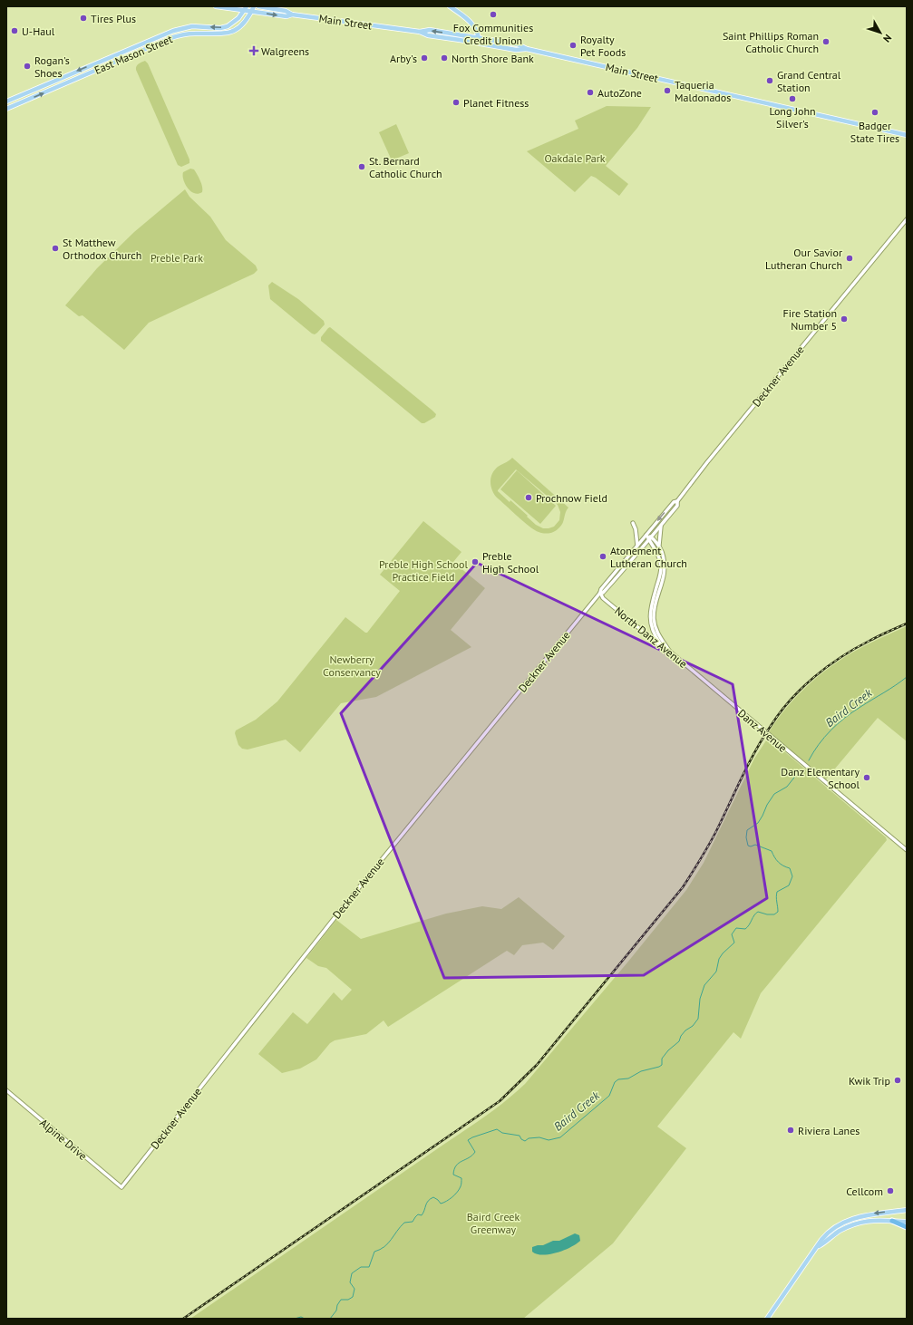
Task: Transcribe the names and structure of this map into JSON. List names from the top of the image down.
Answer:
{
  "streets": {
    "main road": ["Main Street", "East Mason Street"],
    "street": [
      "Deckner Avenue",
      "North Danz Avenue",
      "Danz Avenue",
      "Alpine Drive"
    ]
  },
  "crossings": [
    ["Main Street", "East Mason Street"],
    ["Deckner Avenue", "North Danz Avenue"],
    ["Deckner Avenue", "Alpine Drive"],
    ["North Danz Avenue", "Danz Avenue"]
  ],
  "water": ["Baird Creek"],
  "parks": [
    "Oakdale Park",
    "Preble Park",
    "Preble High School Practice Field",
    "Newberry Conservancy",
    "Baird Creek Greenway"
  ],
  "places": {
    "other": [
      "Fox Communities Credit Union",
      "Tires Plus",
      "U-Haul",
      "Saint Phillips Roman Catholic Church",
      "Royalty Pet Foods",
      "Arby's",
      "North Shore Bank",
      "Rogan's Shoes",
      "Grand Central Station",
      "Taqueria Maldonados",
      "AutoZone",
      "Long John Silver's",
      "Planet Fitness",
      "Badger State Tires",
      "St. Bernard Catholic Church",
      "St Matthew Orthodox Church",
      "Our Savior Lutheran Church",
      "Fire Station Number 5",
      "Prochnow Field",
      "Atonement Lutheran Church",
      "Preble High School",
      "Danz Elementary School",
      "Kwik Trip",
      "Riviera Lanes",
      "Cellcom"
    ],
    "health": ["Walgreens"]
  },
  "north": "bottom right"
}
